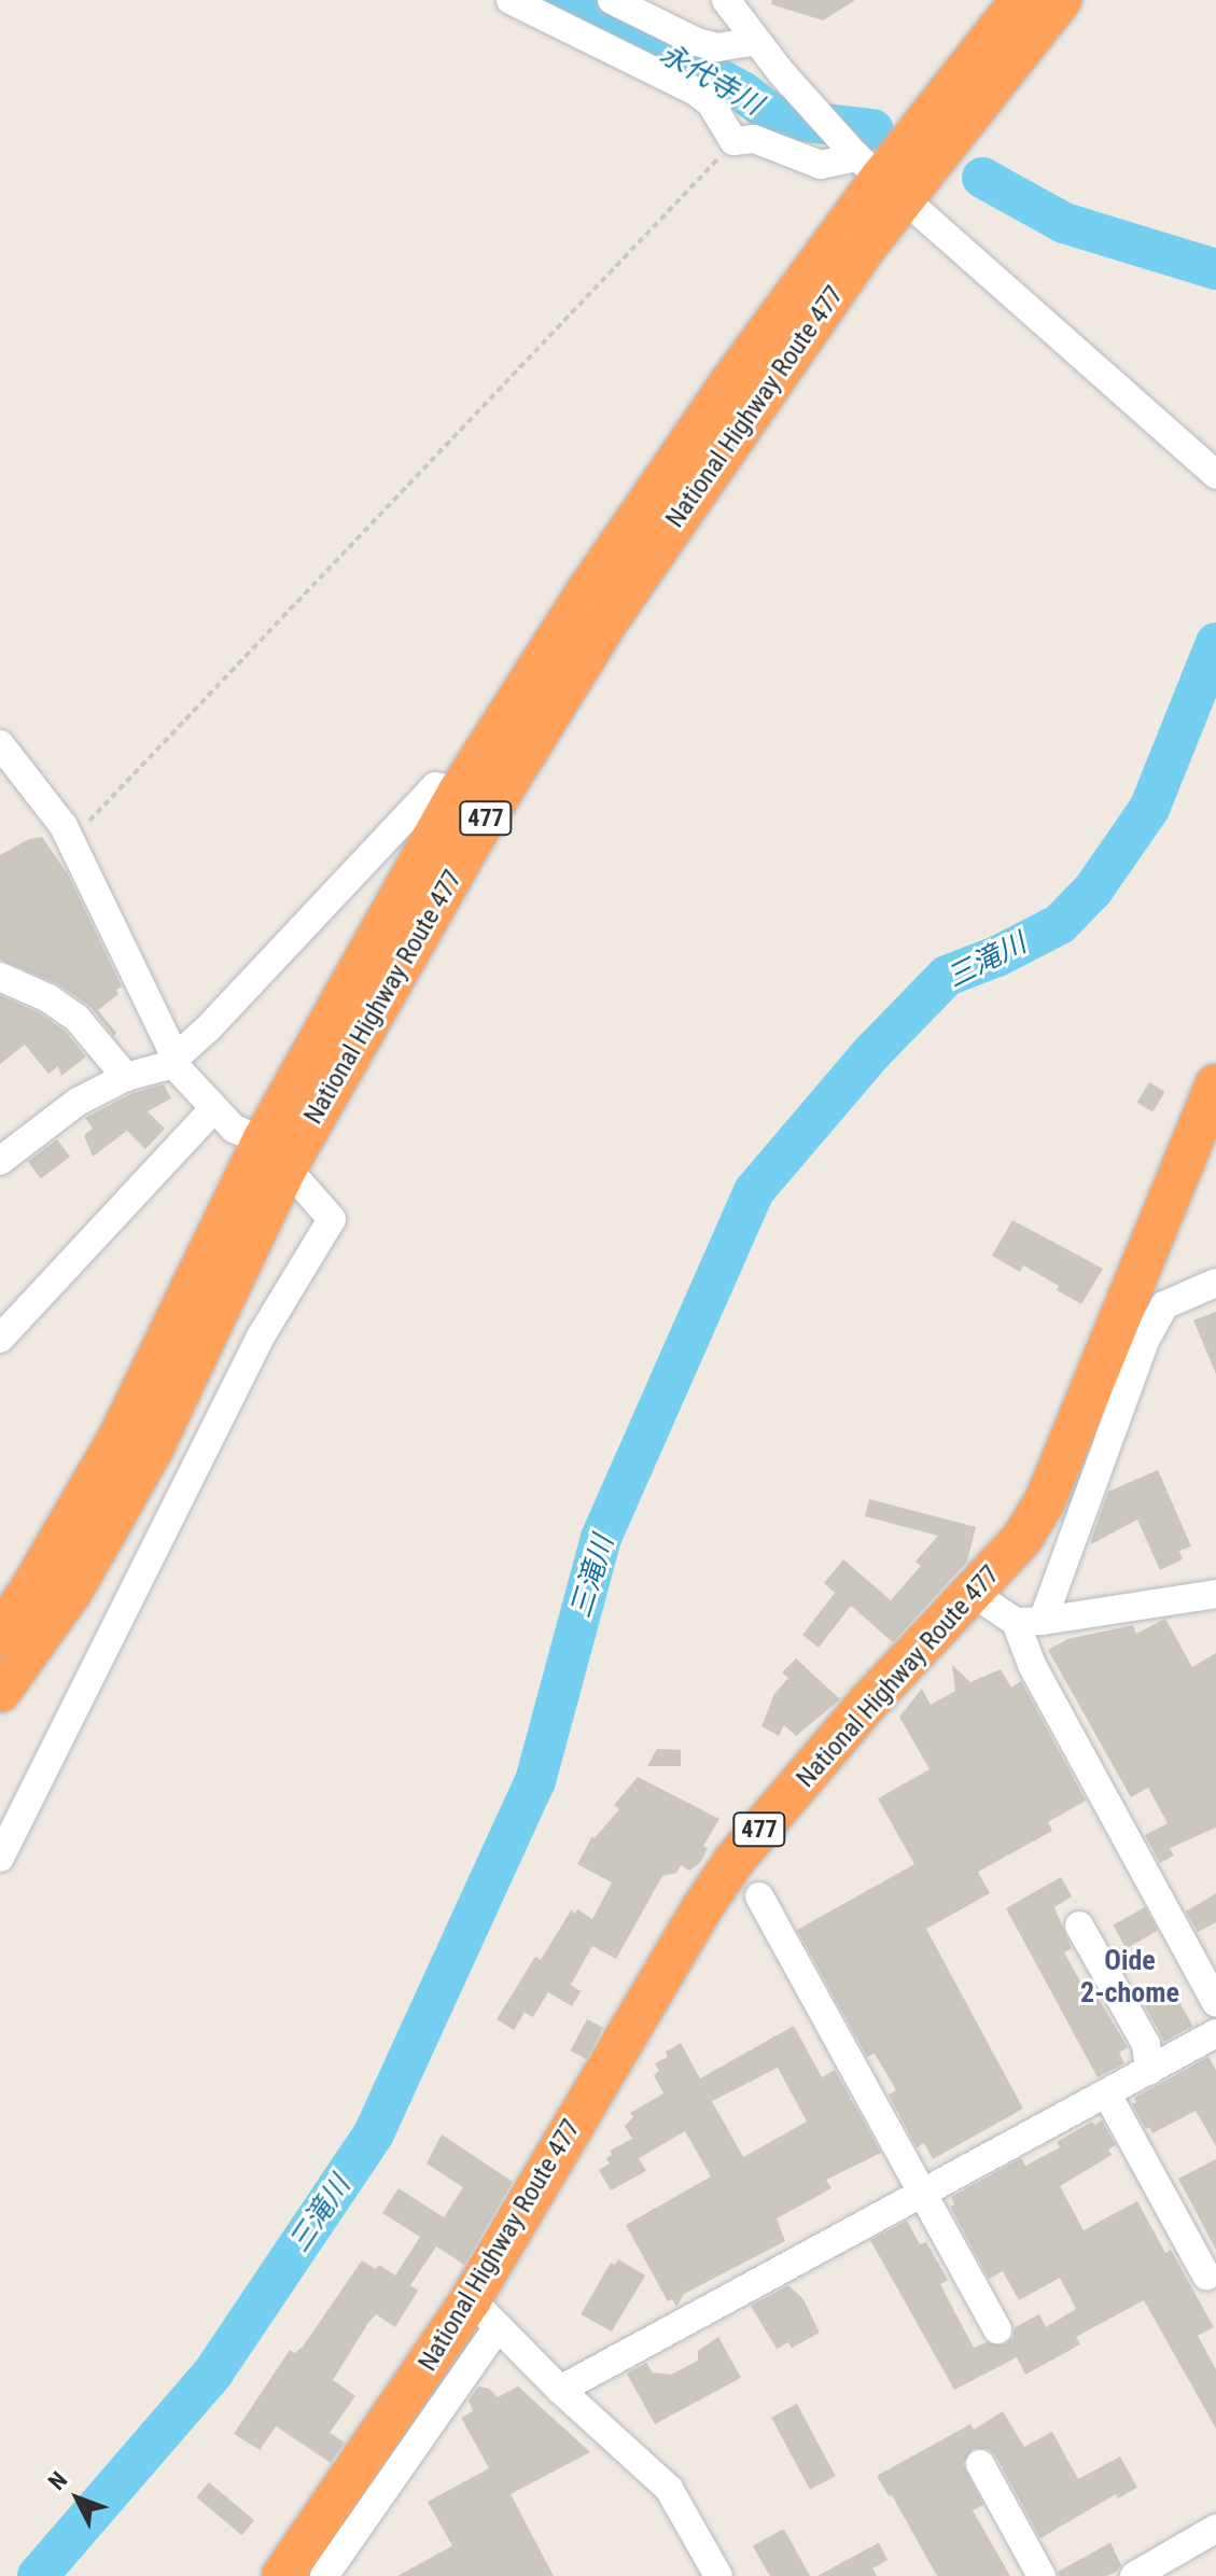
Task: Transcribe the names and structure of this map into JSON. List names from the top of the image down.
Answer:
{
  "streets": {
    "highway": ["National Highway Route 477", "477"]
  },
  "districts": ["Oide 2-chome"],
  "water": ["永代寺川", "三滝川"],
  "north": "top left"
}
